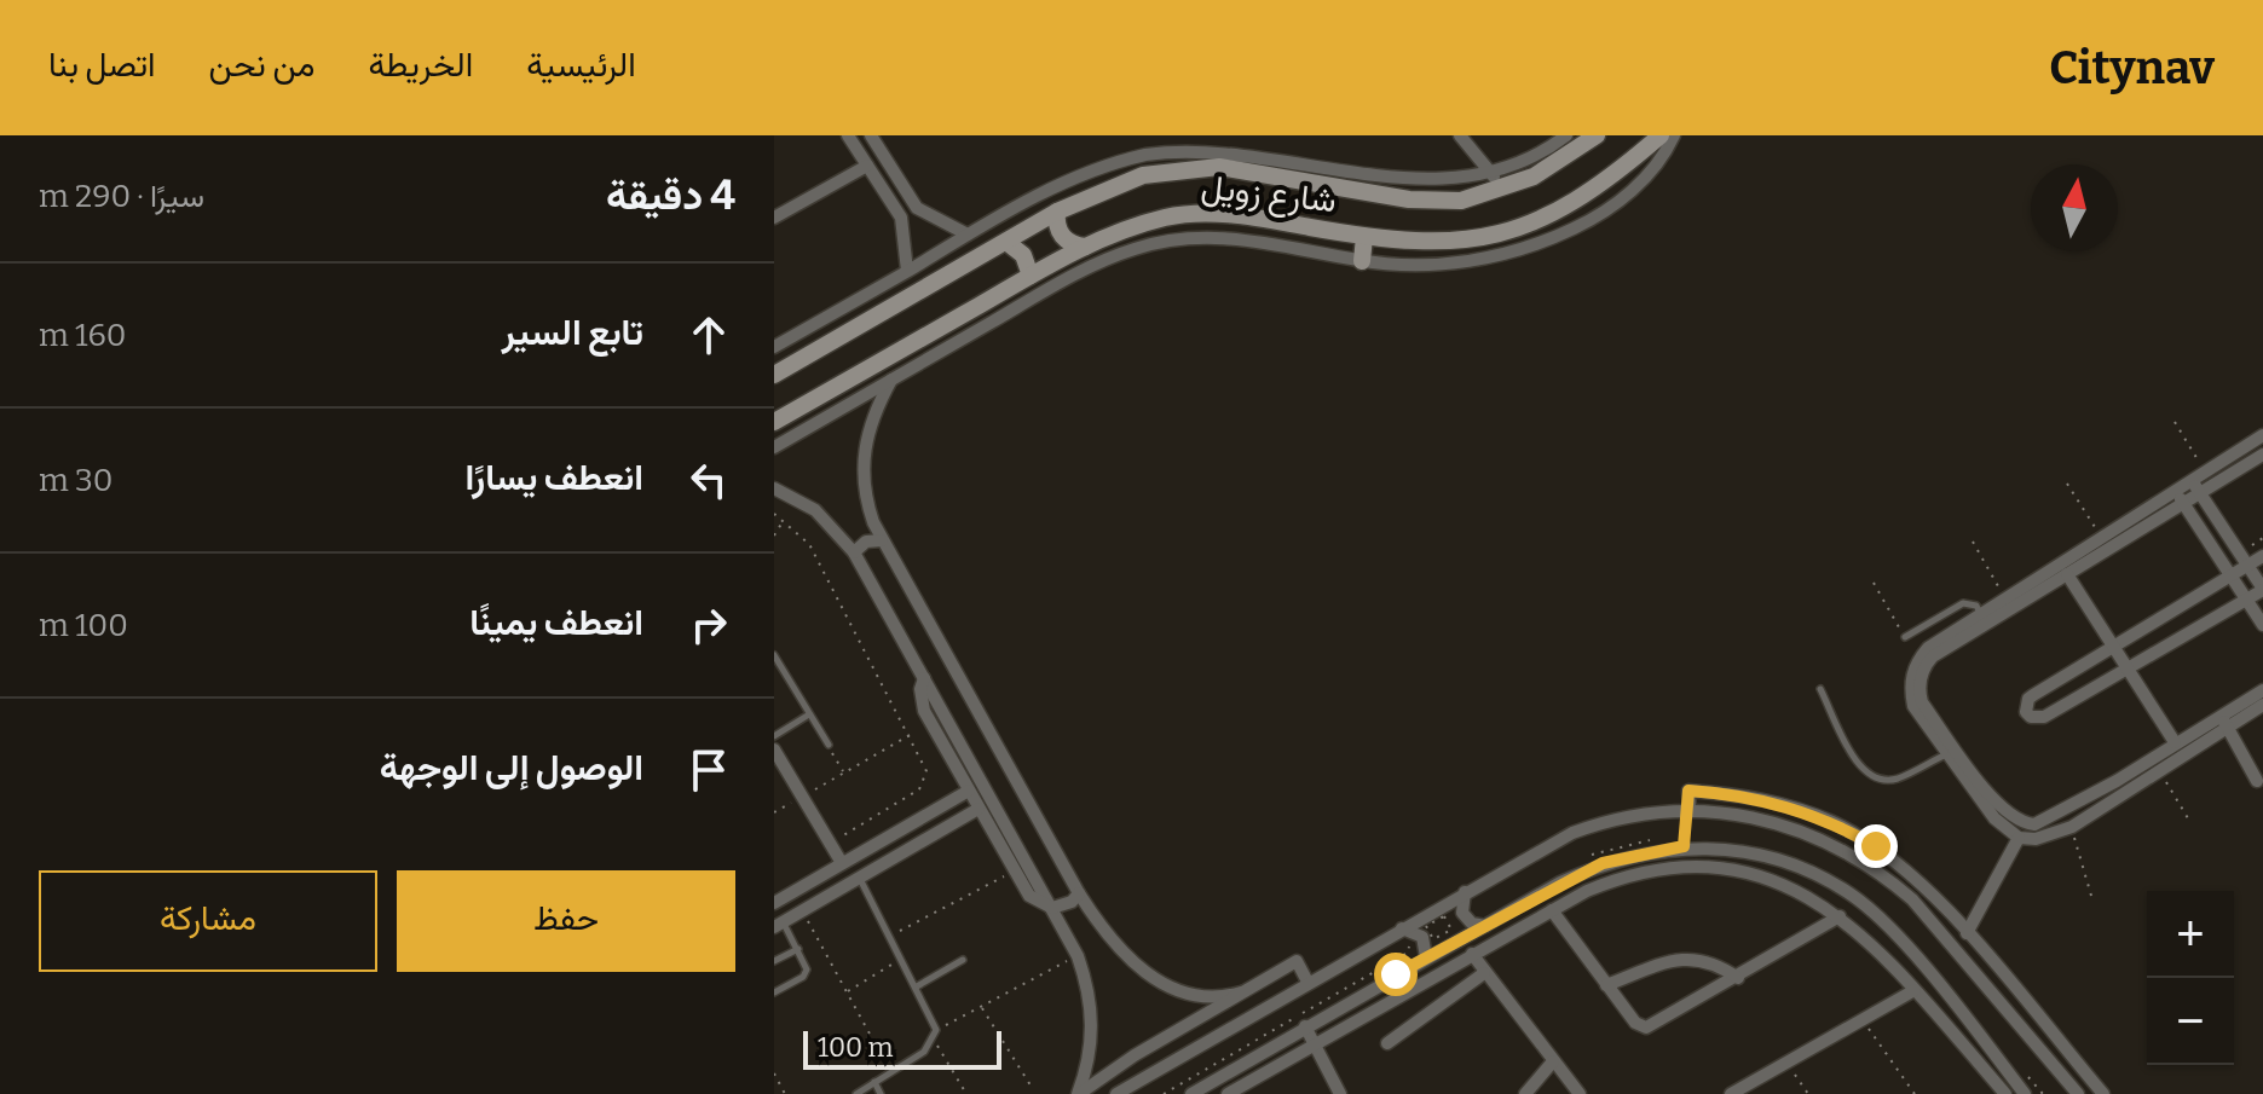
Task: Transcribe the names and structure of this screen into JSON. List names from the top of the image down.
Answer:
{
  "streets": {
    "main road": ["شارع زويل"]
  },
  "scale_bar": "100 m",
  "north": "top",
  "page": {
    "header": "Citynav",
    "nav": [
      "الرئيسية",
      "الخريطة",
      "من نحن",
      "اتصل بنا"
    ],
    "heading": ["4 دقيقة", "سيرًا · 290 m"],
    "list": [
      ["تابع السير", "160 m"],
      ["انعطف يسارًا", "30 m"],
      ["انعطف يمينًا", "100 m"],
      "الوصول إلى الوجهة"
    ],
    "buttons": ["حفظ", "مشاركة"],
    "map_buttons": ["+", "−"],
    "scale": "100 m"
  }
}
